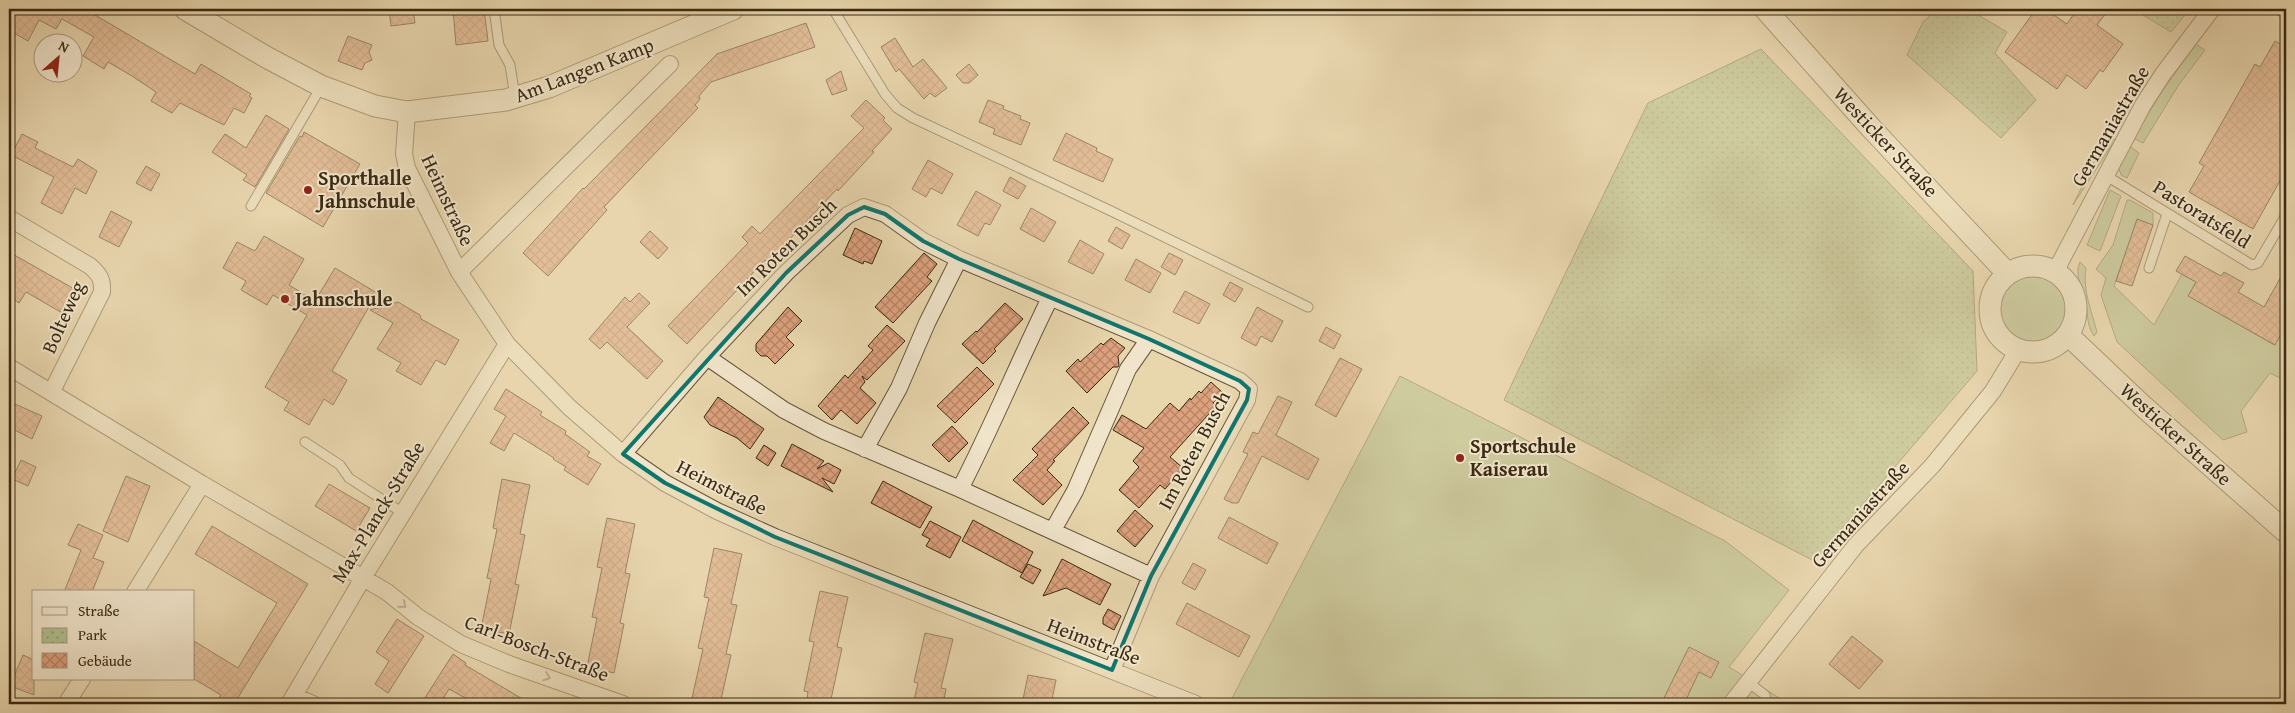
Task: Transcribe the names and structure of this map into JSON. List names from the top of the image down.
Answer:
{
  "streets": {
    "street": [
      "Am Langen Kamp",
      "Germaniastraße",
      "Westicker Straße",
      "Heimstraße",
      "Im Roten Busch",
      "Bolteweg",
      "Max-Planck-Straße",
      "Carl-Bosch-Straße"
    ],
    "lane": ["Pastoratsfeld"]
  },
  "crossings": [
    ["Am Langen Kamp", "Heimstraße"],
    ["Germaniastraße", "Westicker Straße"],
    ["Germaniastraße", "Pastoratsfeld"],
    ["Heimstraße", "Im Roten Busch"],
    ["Heimstraße", "Max-Planck-Straße"],
    ["Bolteweg", "Carl-Bosch-Straße"],
    ["Max-Planck-Straße", "Carl-Bosch-Straße"]
  ],
  "one_way": ["Carl-Bosch-Straße"],
  "places": ["Sporthalle Jahnschule", "Jahnschule", "Sportschule Kaiserau"],
  "legend": ["Straße", "Park", "Gebäude"],
  "north": "top right"
}
